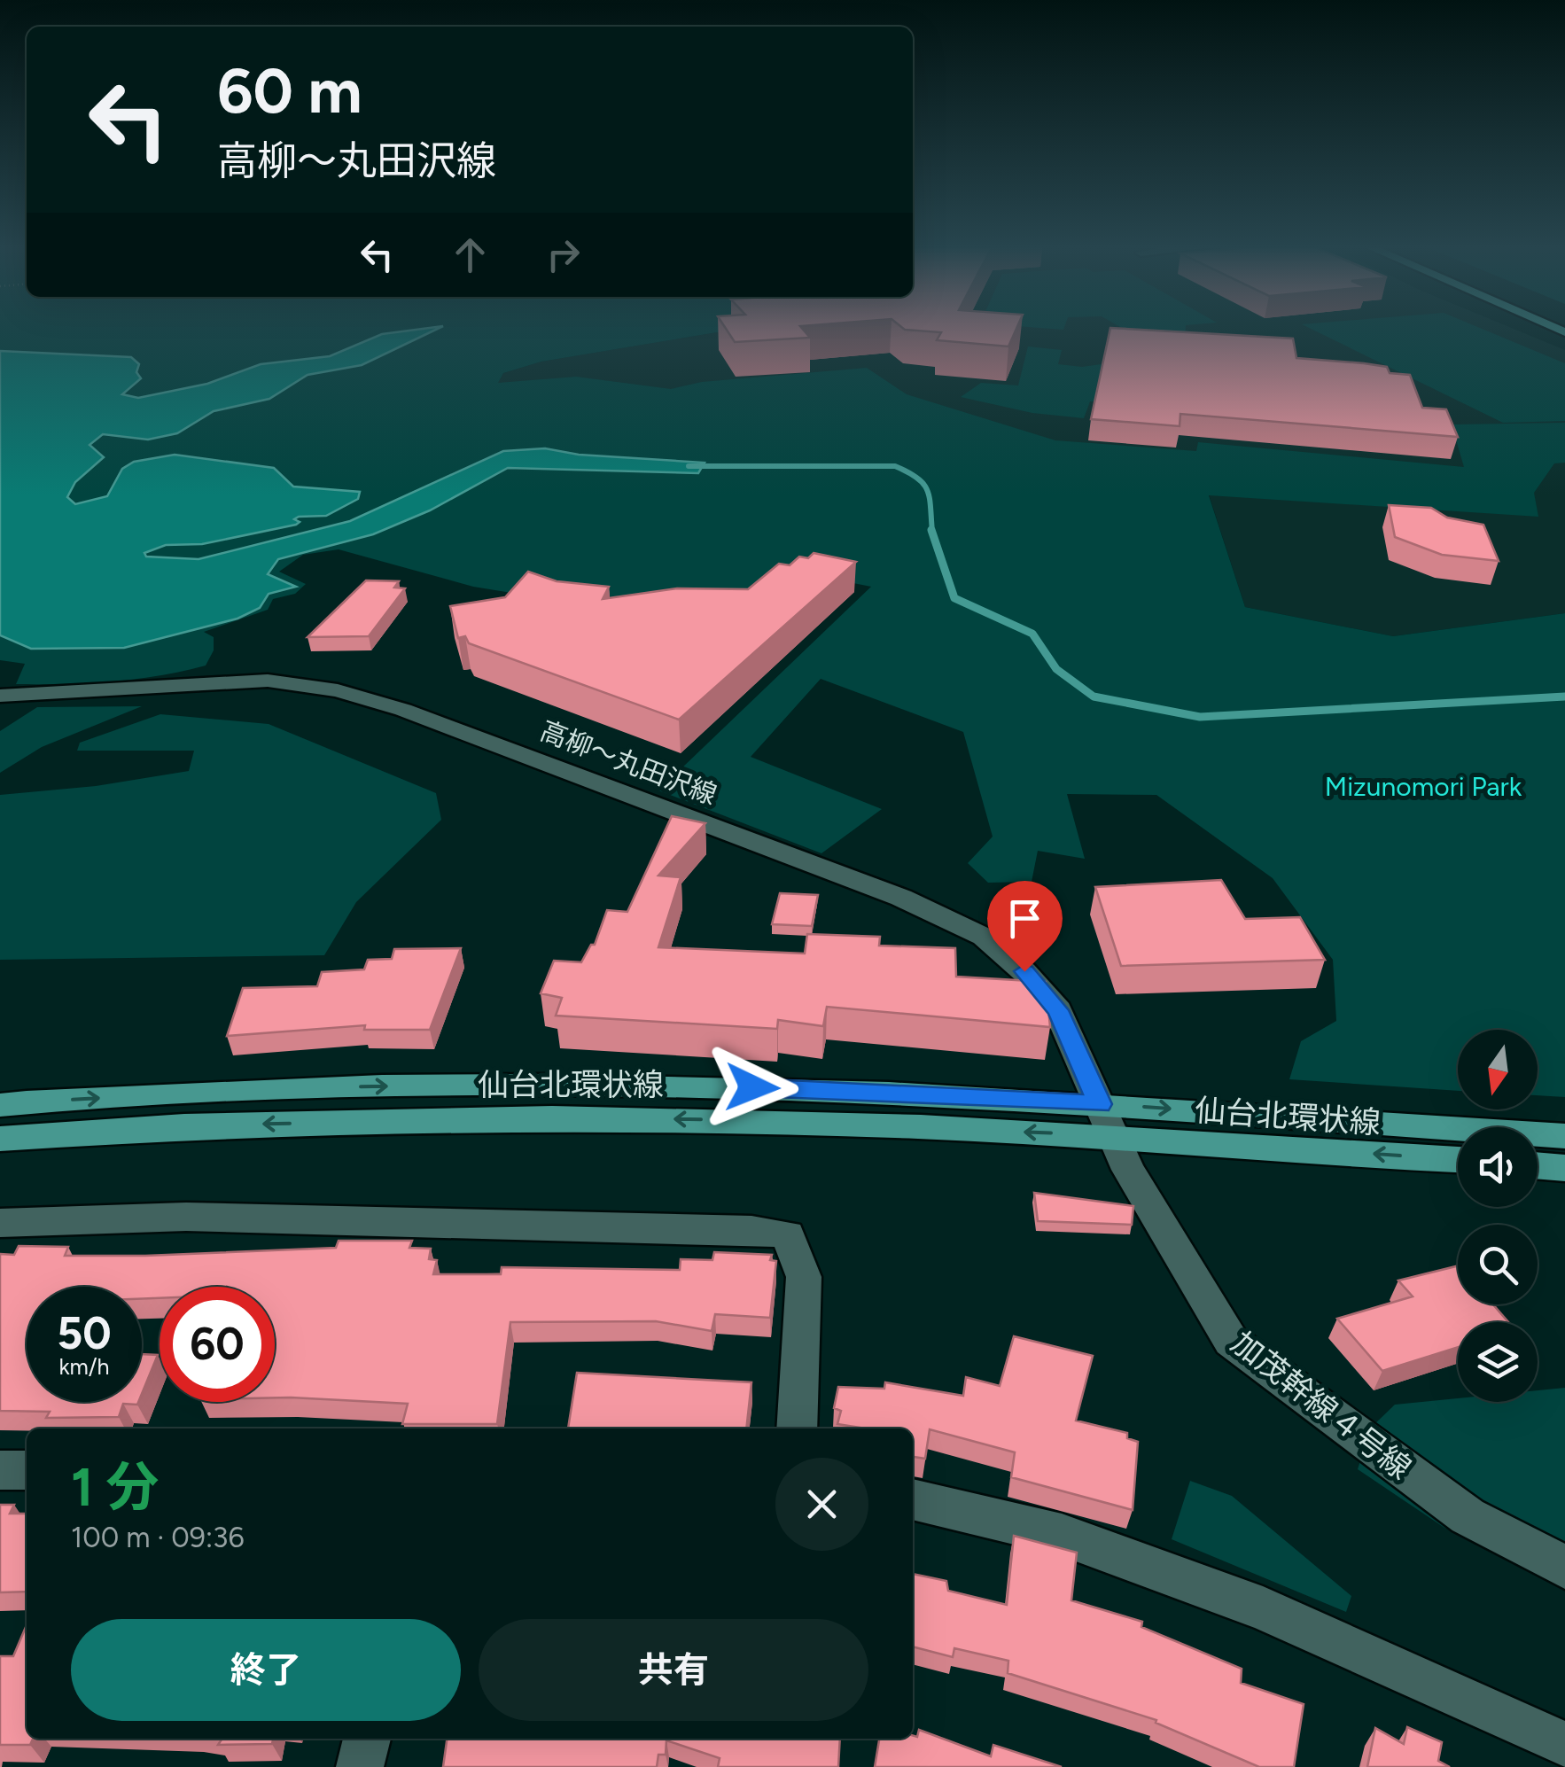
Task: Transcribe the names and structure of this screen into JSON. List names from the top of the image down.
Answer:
{
  "streets": {
    "main road": ["仙台北環状線"],
    "street": ["高柳～丸田沢線", "加茂幹線４号線"]
  },
  "crossings": [
    ["高柳～丸田沢線", "仙台北環状線"],
    ["高柳～丸田沢線", "加茂幹線４号線"],
    ["仙台北環状線", "加茂幹線４号線"]
  ],
  "parks": ["Mizunomori Park"],
  "north": "bottom",
  "page": {
    "turn": ["60 m", "高柳～丸田沢線"],
    "speed": "50 km/h",
    "limit": "60",
    "heading": ["1 分", "100 m · 09:36"],
    "buttons": ["終了", "共有"]
  }
}
